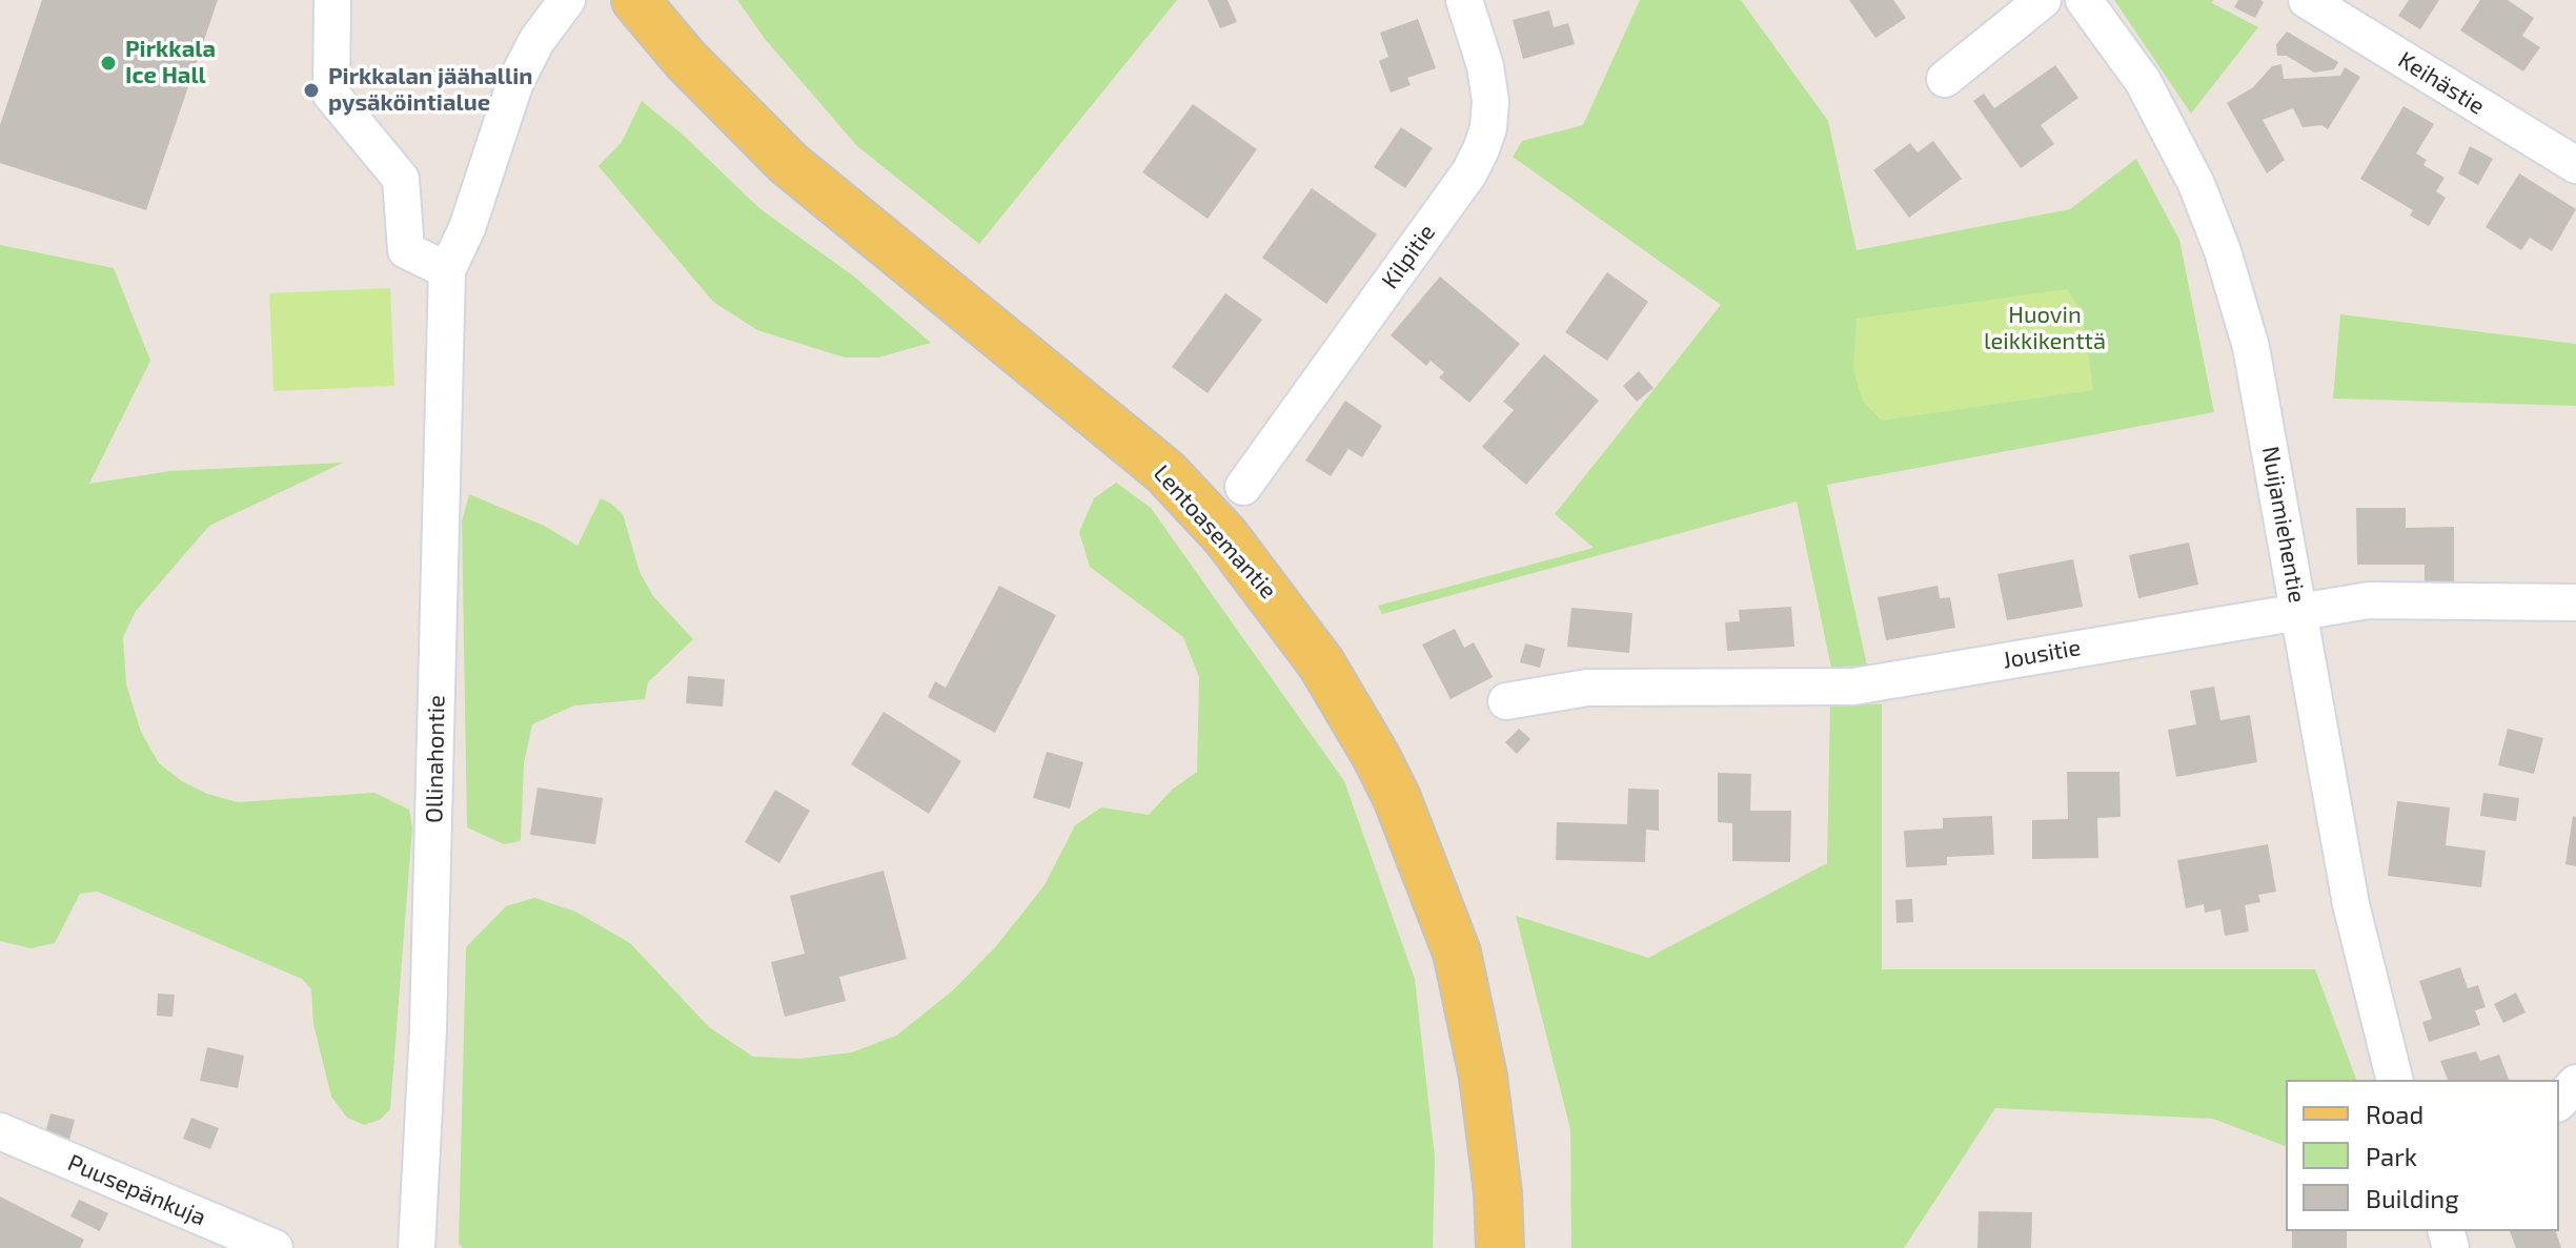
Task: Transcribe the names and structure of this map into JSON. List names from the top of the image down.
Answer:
{
  "streets": {
    "main road": ["Lentoasemantie"],
    "street": [
      "Keihästie",
      "Kilpitie",
      "Nuijamiehentie",
      "Jousitie",
      "Ollinahontie",
      "Puusepänkuja"
    ]
  },
  "crossings": [
    ["Nuijamiehentie", "Jousitie"]
  ],
  "parks": ["Huovin leikkikenttä"],
  "places": ["Pirkkala Ice Hall", "Pirkkalan jäähallin pysäköintialue"],
  "legend": ["Road", "Park", "Building"]
}
